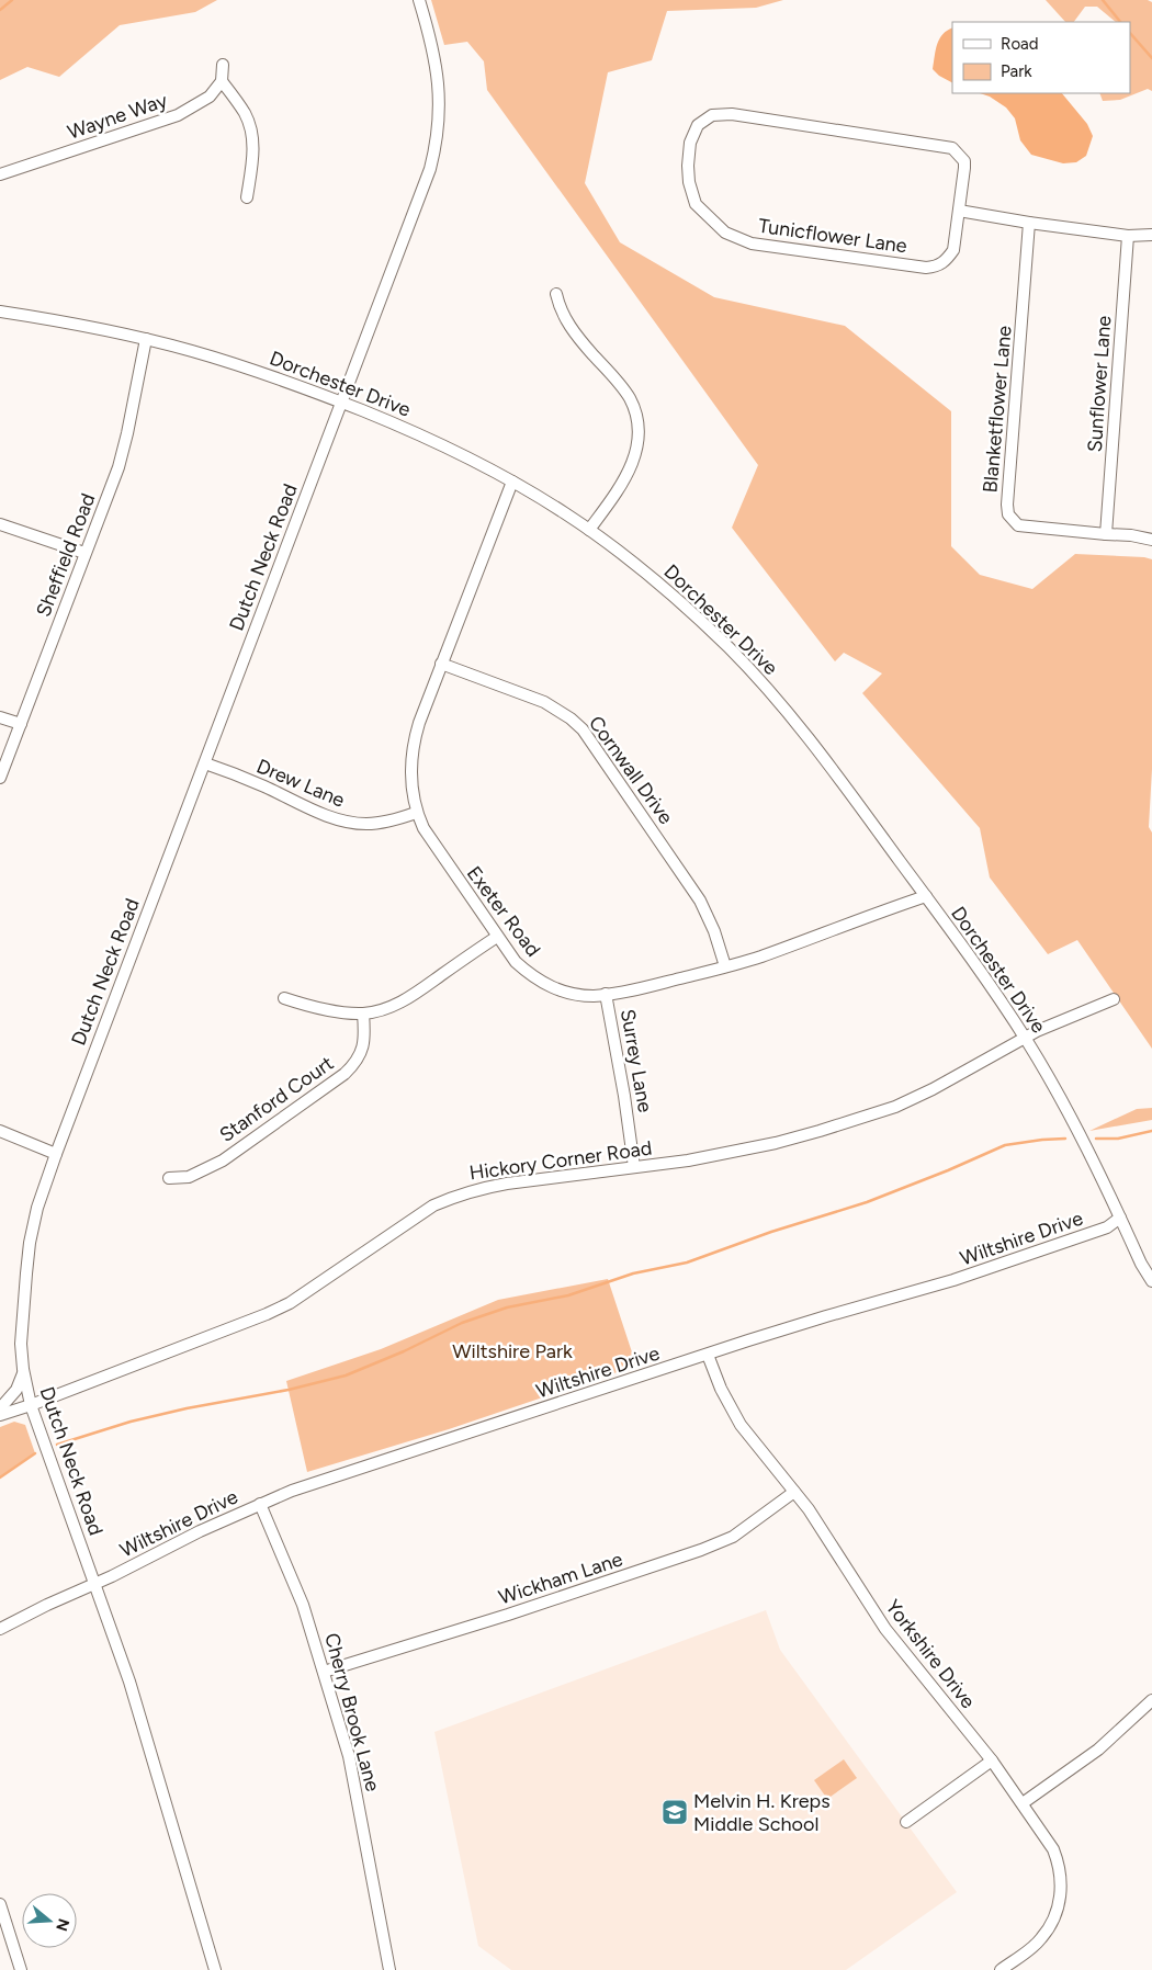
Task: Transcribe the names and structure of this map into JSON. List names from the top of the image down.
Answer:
{
  "streets": {
    "street": [
      "Wayne Way",
      "Tunicflower Lane",
      "Dorchester Drive",
      "Sunflower Lane",
      "Blanketflower Lane",
      "Sheffield Road",
      "Dutch Neck Road",
      "Cornwall Drive",
      "Drew Lane",
      "Exeter Road",
      "Surrey Lane",
      "Stanford Court",
      "Hickory Corner Road",
      "Wiltshire Drive",
      "Wickham Lane",
      "Yorkshire Drive",
      "Cherry Brook Lane"
    ]
  },
  "crossings": [
    ["Dorchester Drive", "Sheffield Road"],
    ["Dorchester Drive", "Dutch Neck Road"],
    ["Dorchester Drive", "Exeter Road"],
    ["Dorchester Drive", "Hickory Corner Road"],
    ["Dorchester Drive", "Wiltshire Drive"],
    ["Sunflower Lane", "Blanketflower Lane"],
    ["Dutch Neck Road", "Drew Lane"],
    ["Dutch Neck Road", "Hickory Corner Road"],
    ["Dutch Neck Road", "Wiltshire Drive"],
    ["Cornwall Drive", "Exeter Road"],
    ["Drew Lane", "Exeter Road"],
    ["Exeter Road", "Surrey Lane"],
    ["Surrey Lane", "Hickory Corner Road"],
    ["Wiltshire Drive", "Yorkshire Drive"],
    ["Wiltshire Drive", "Cherry Brook Lane"],
    ["Wickham Lane", "Yorkshire Drive"],
    ["Wickham Lane", "Cherry Brook Lane"]
  ],
  "parks": ["Wiltshire Park"],
  "places": {
    "school or university": ["Melvin H. Kreps Middle School"]
  },
  "legend": ["Road", "Park"],
  "north": "right"
}
